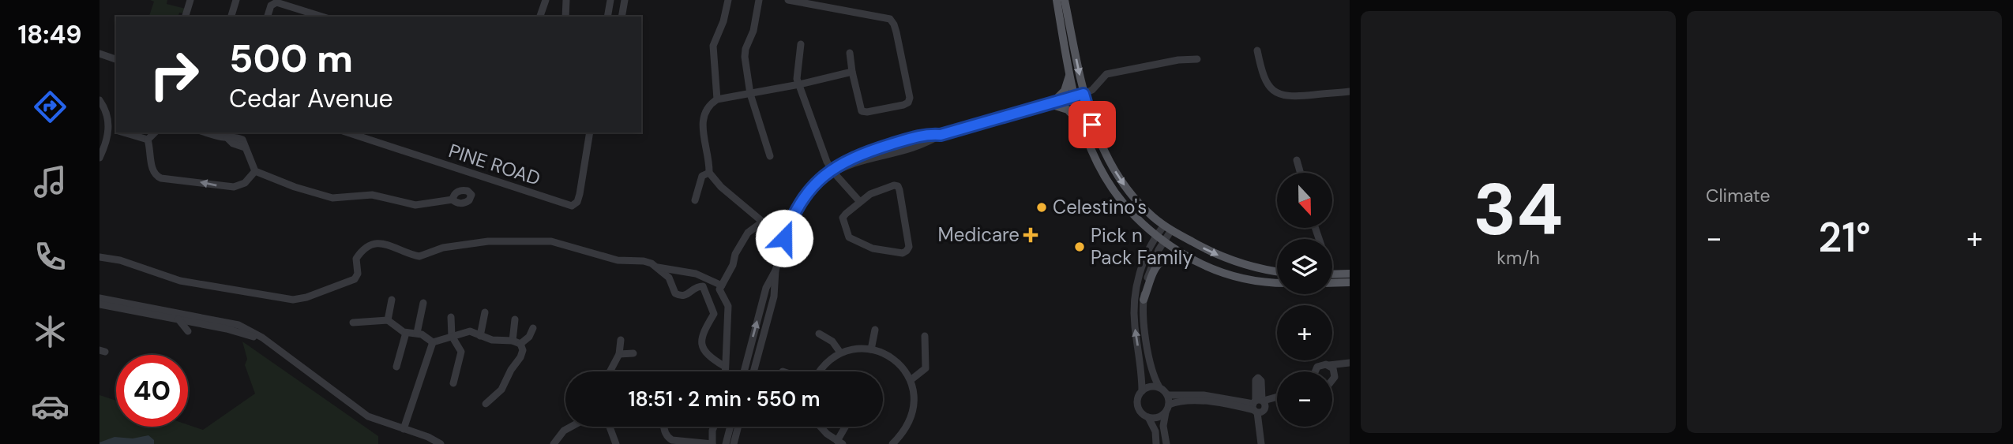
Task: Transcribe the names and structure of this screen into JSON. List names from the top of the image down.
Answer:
{
  "streets": {
    "street": ["PINE ROAD"]
  },
  "places": {
    "other": ["Celestino's", "Pick n Pack Family"],
    "health": ["Medicare"]
  },
  "north": "bottom",
  "page": {
    "tabs": "18:49",
    "tile": [
      ["34", "km/h"],
      "Climate"
    ],
    "turn": ["500 m", "Cedar Avenue"],
    "map_buttons": ["+", "−"],
    "heat": ["−", "21°", "+"],
    "limit": "40",
    "trip": "18:51 · 2 min · 550 m"
  }
}
